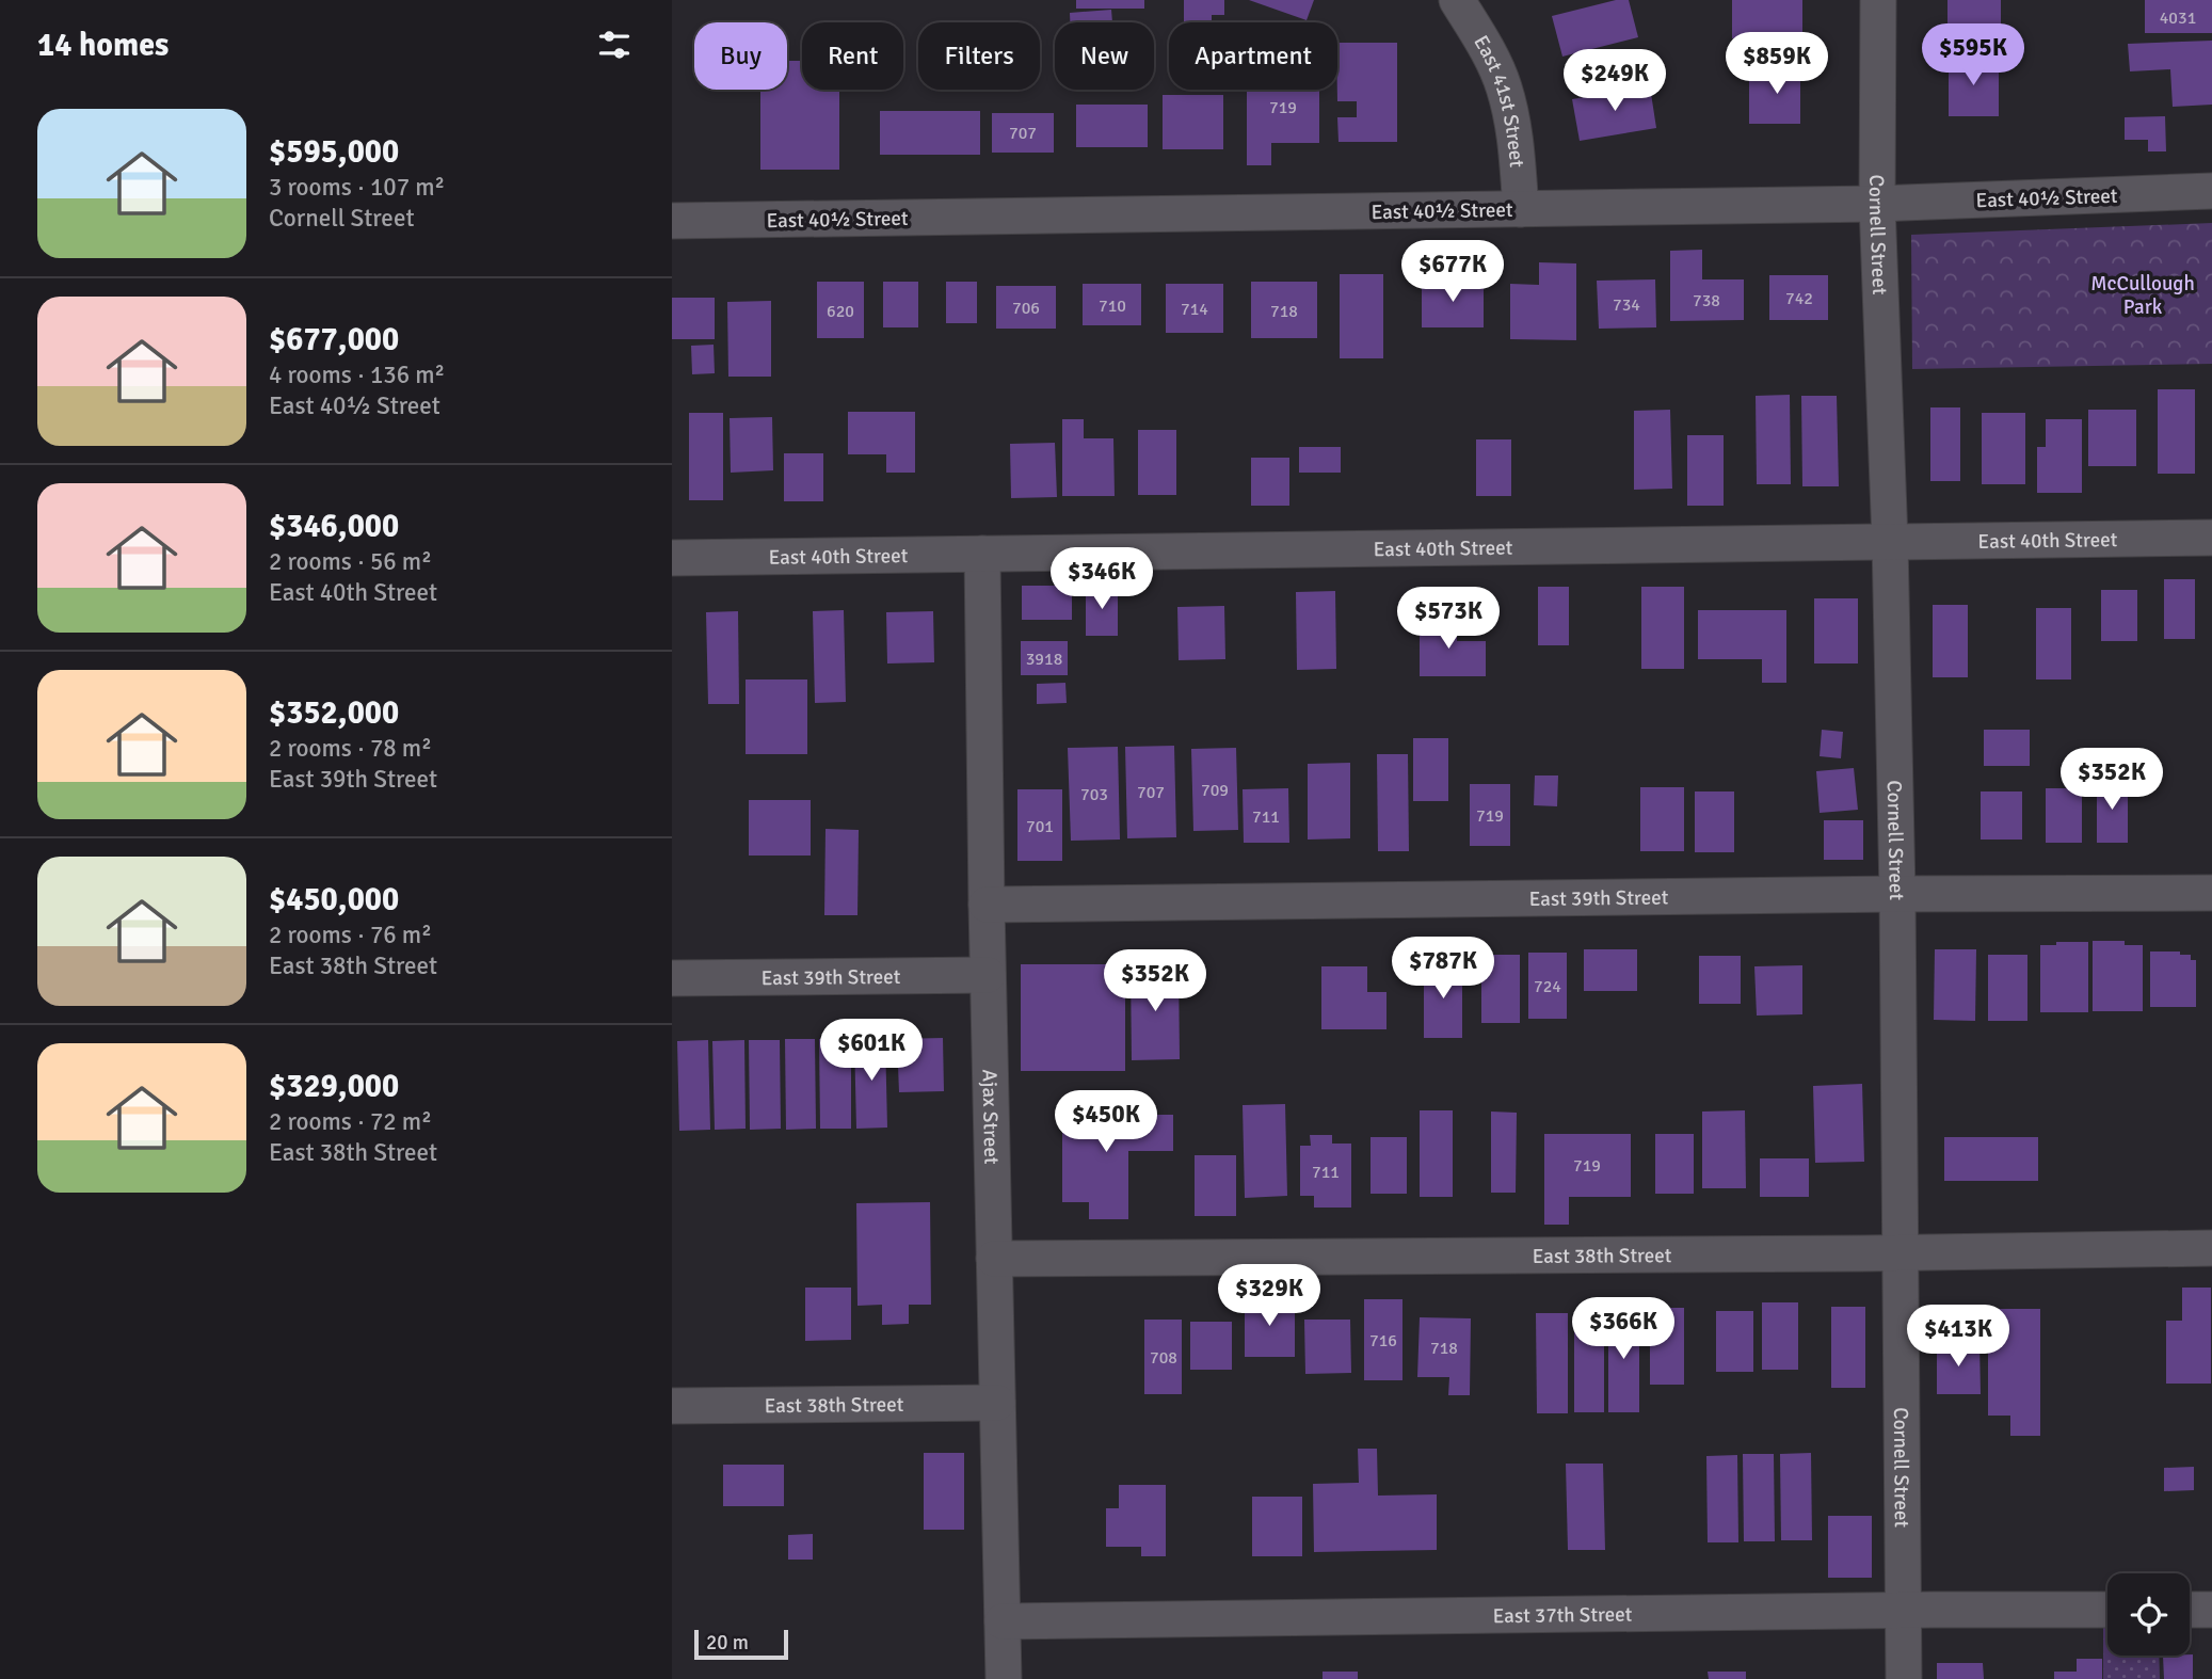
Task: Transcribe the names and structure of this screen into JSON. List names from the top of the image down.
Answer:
{
  "streets": {
    "street": [
      "East 41st Street",
      "East 40½ Street",
      "Cornell Street",
      "East 40th Street",
      "East 39th Street",
      "Ajax Street",
      "East 38th Street",
      "East 37th Street"
    ]
  },
  "crossings": [
    ["East 41st Street", "East 40½ Street"],
    ["East 40½ Street", "Cornell Street"],
    ["Cornell Street", "East 40th Street"],
    ["Cornell Street", "East 39th Street"],
    ["Cornell Street", "East 38th Street"],
    ["Cornell Street", "East 37th Street"],
    ["East 40th Street", "Ajax Street"],
    ["East 39th Street", "Ajax Street"],
    ["Ajax Street", "East 38th Street"],
    ["Ajax Street", "East 37th Street"]
  ],
  "parks": ["McCullough Park"],
  "house_numbers": [
    "4031",
    "719",
    "707",
    "742",
    "738",
    "734",
    "710",
    "706",
    "714",
    "620",
    "718",
    "3918",
    "709",
    "707",
    "703",
    "719",
    "711",
    "701",
    "724",
    "719",
    "711",
    "716",
    "718",
    "708"
  ],
  "scale_bar": "20 m",
  "page": {
    "heading": "14 homes",
    "chip": [
      "Buy",
      "Rent",
      "Filters",
      "New",
      "Apartment"
    ],
    "price": [
      "$595K",
      "$859K",
      "$249K",
      "$677K",
      "$346K",
      "$573K",
      "$352K",
      "$787K",
      "$352K",
      "$601K",
      "$450K",
      "$329K",
      "$366K",
      "$413K"
    ],
    "list": [
      {
        "name": "$595,000",
        "note": "3 rooms · 107 m² · Cornell Street"
      },
      {
        "name": "$677,000",
        "note": "4 rooms · 136 m² · East 40½ Street"
      },
      {
        "name": "$346,000",
        "note": "2 rooms · 56 m² · East 40th Street"
      },
      {
        "name": "$352,000",
        "note": "2 rooms · 78 m² · East 39th Street"
      },
      {
        "name": "$450,000",
        "note": "2 rooms · 76 m² · East 38th Street"
      },
      {
        "name": "$329,000",
        "note": "2 rooms · 72 m² · East 38th Street"
      }
    ],
    "scale": "20 m"
  }
}
